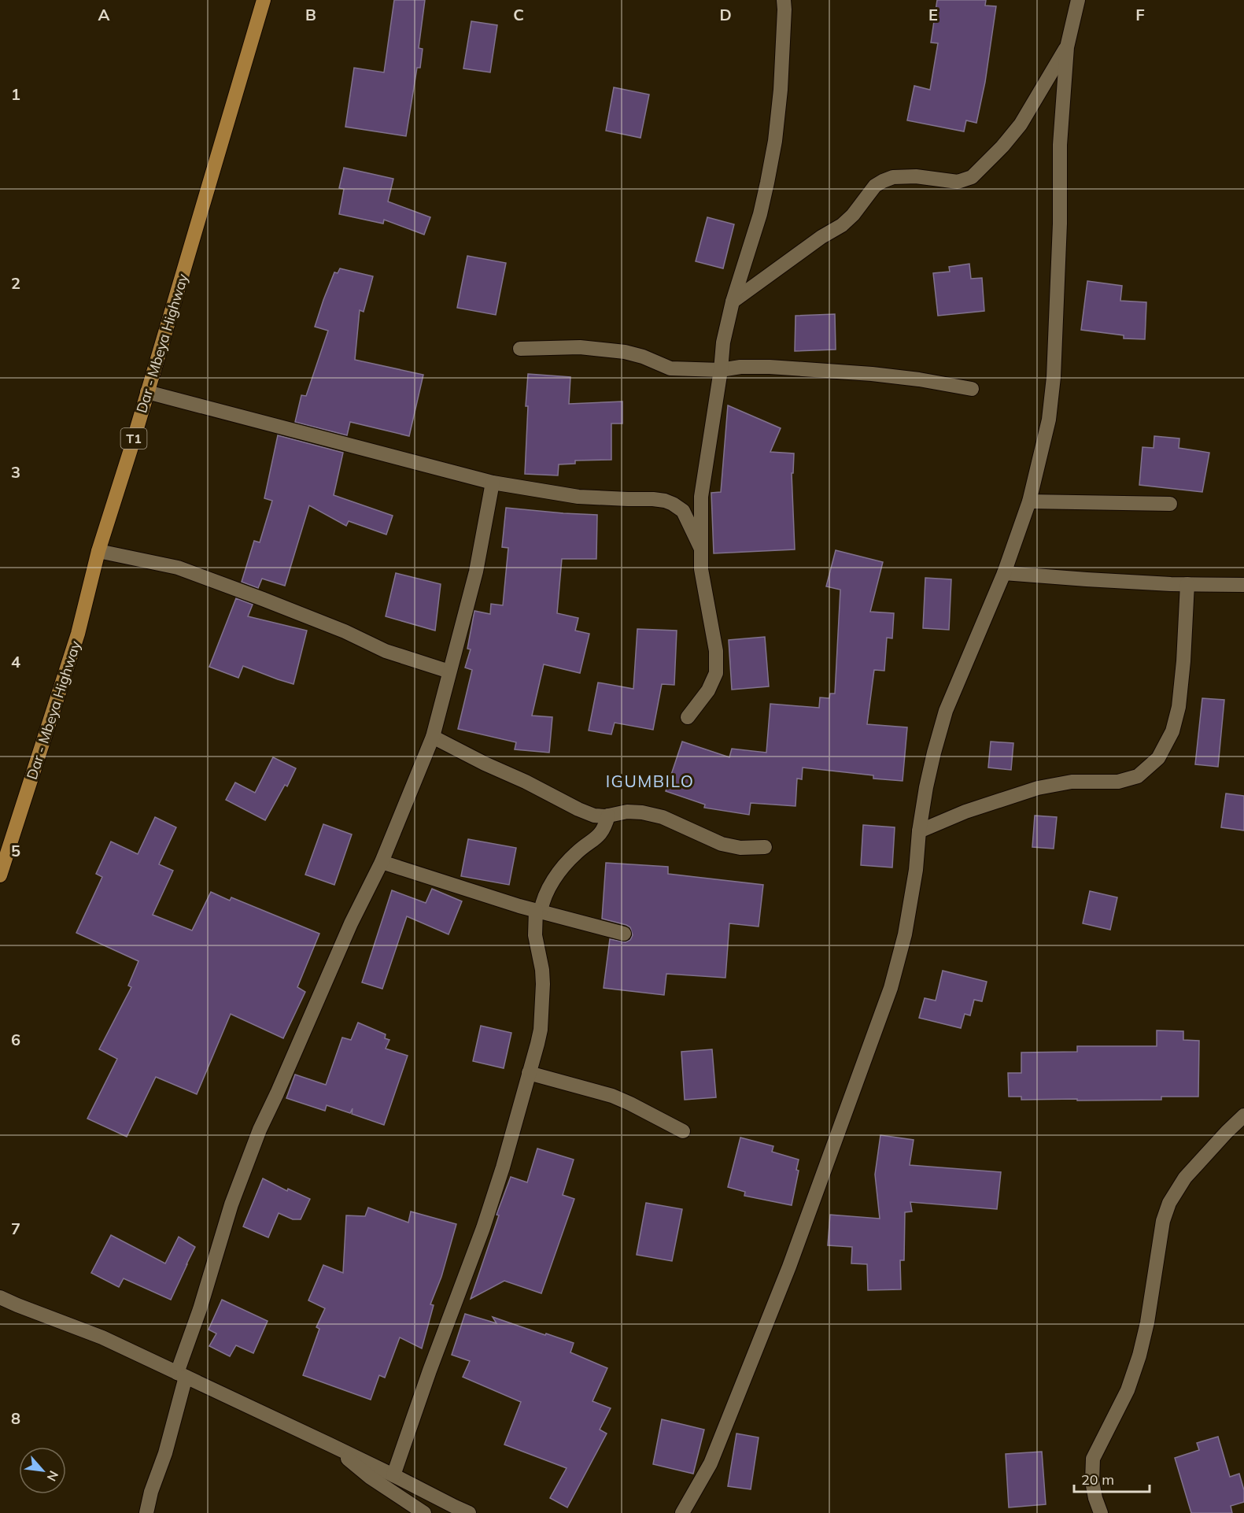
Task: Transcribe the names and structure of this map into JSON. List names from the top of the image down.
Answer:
{
  "streets": {
    "highway": ["Dar - Mbeya Highway", "T1"]
  },
  "districts": ["IGUMBILO"],
  "scale_bar": "20 m",
  "north": "bottom right",
  "grid": {
    "columns": [
      "A",
      "B",
      "C",
      "D",
      "E",
      "F"
    ],
    "rows": [
      "1",
      "2",
      "3",
      "4",
      "5",
      "6",
      "7",
      "8"
    ]
  }
}
